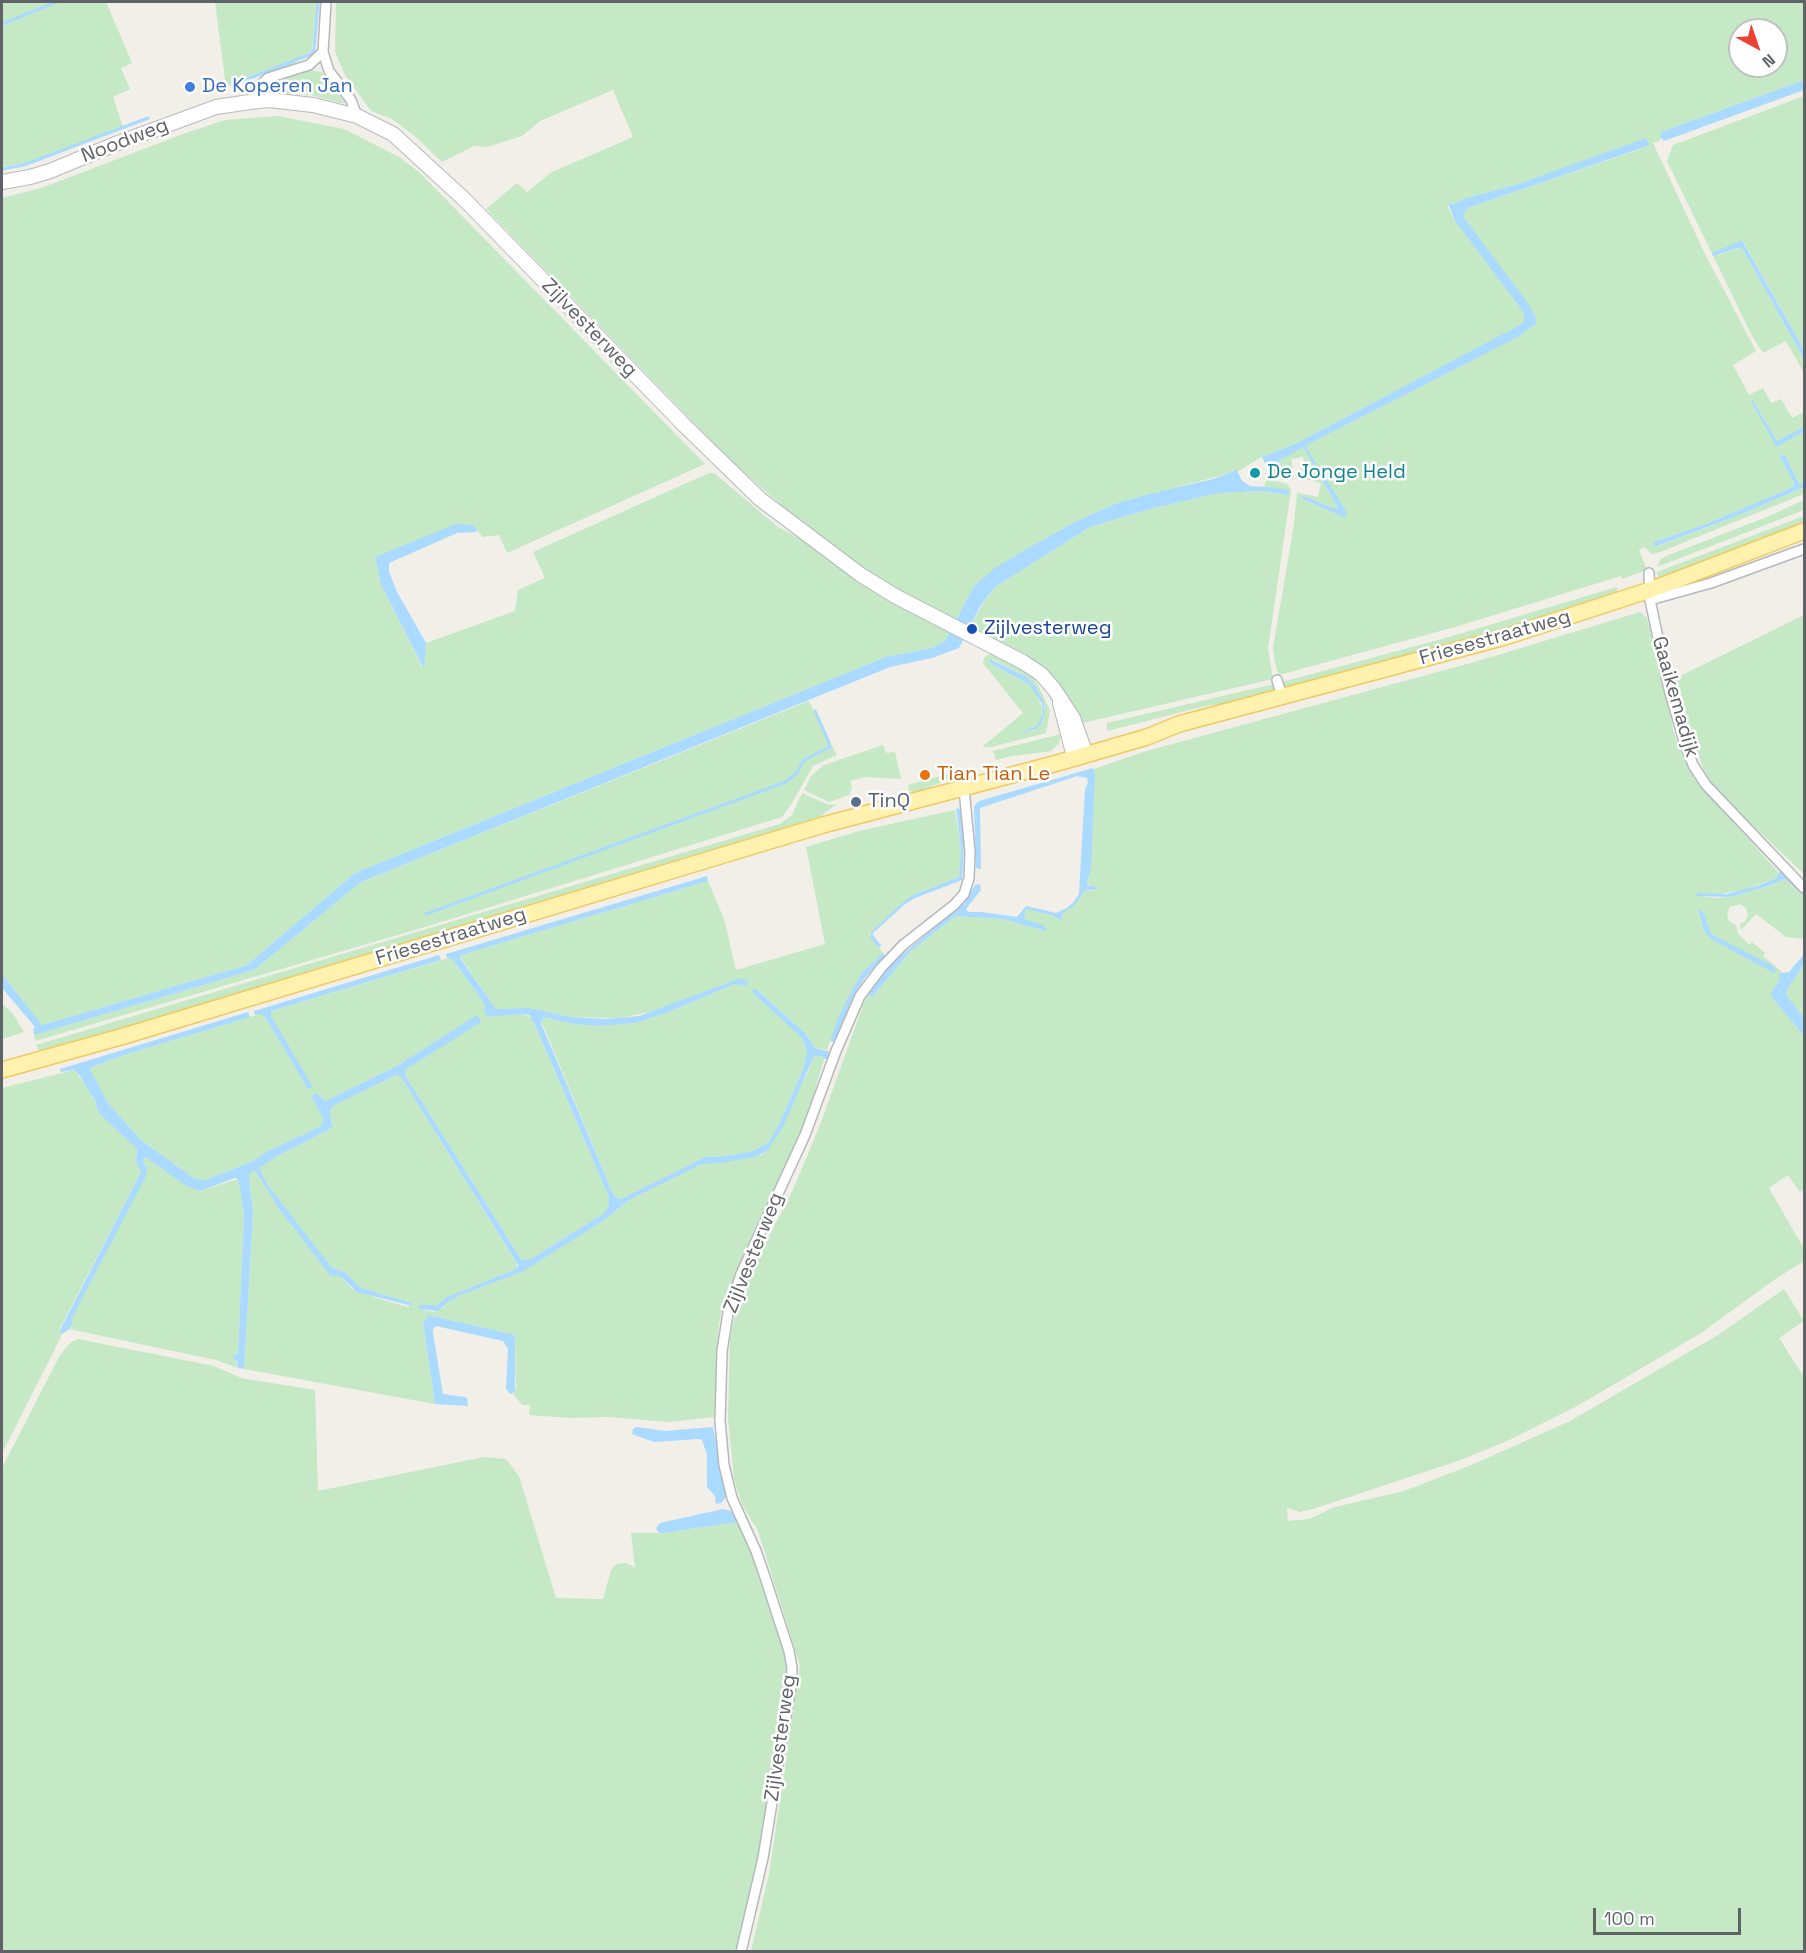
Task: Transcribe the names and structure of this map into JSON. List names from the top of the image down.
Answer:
{
  "streets": {
    "main road": ["Noodweg", "Zijlvesterweg", "Friesestraatweg"],
    "street": ["Gaaikemadijk"]
  },
  "crossings": [
    ["Noodweg", "Zijlvesterweg"],
    ["Zijlvesterweg", "Friesestraatweg"],
    ["Friesestraatweg", "Gaaikemadijk"]
  ],
  "places": [
    "De Koperen Jan",
    "De Jonge Held",
    "Zijlvesterweg",
    "Tian Tian Le",
    "TinQ"
  ],
  "scale_bar": "100 m",
  "north": "bottom right"
}
